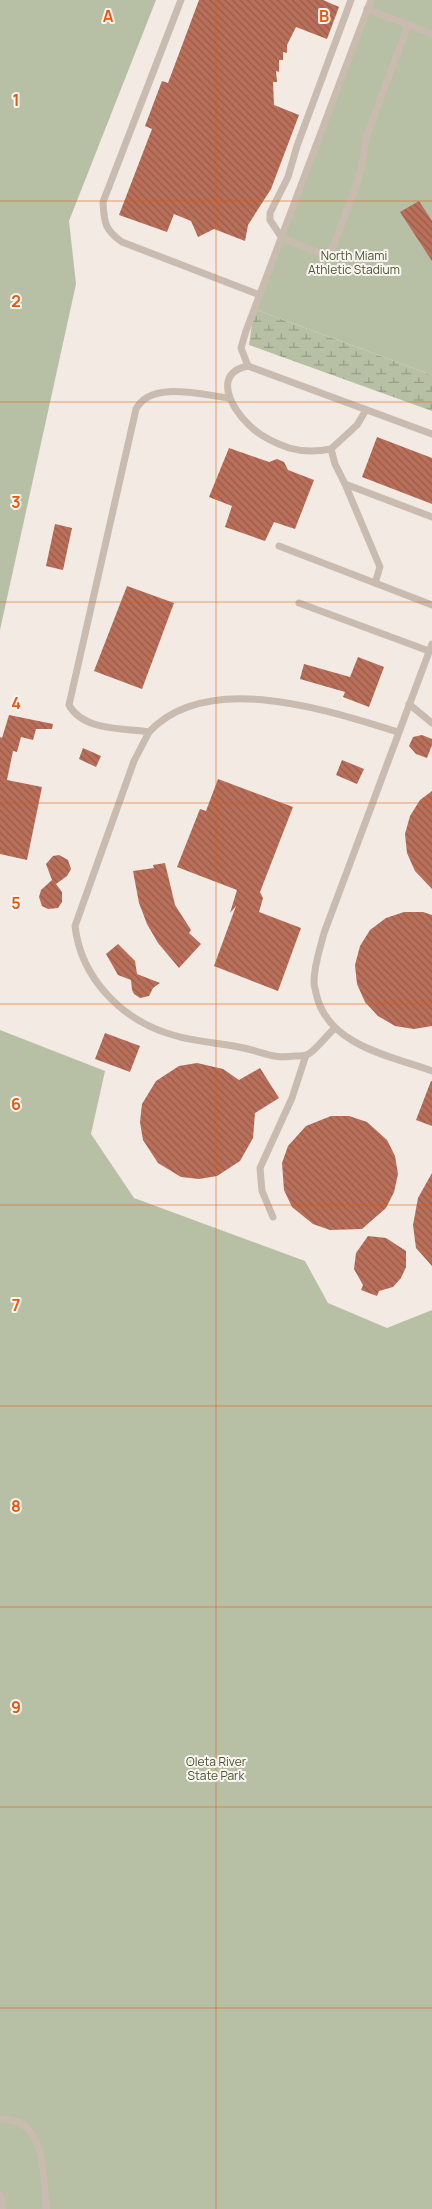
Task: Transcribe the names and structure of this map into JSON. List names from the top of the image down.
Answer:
{
  "parks": ["North Miami Athletic Stadium", "Oleta River State Park"],
  "grid": {
    "columns": ["A", "B"],
    "rows": [
      "1",
      "2",
      "3",
      "4",
      "5",
      "6",
      "7",
      "8",
      "9"
    ]
  }
}
